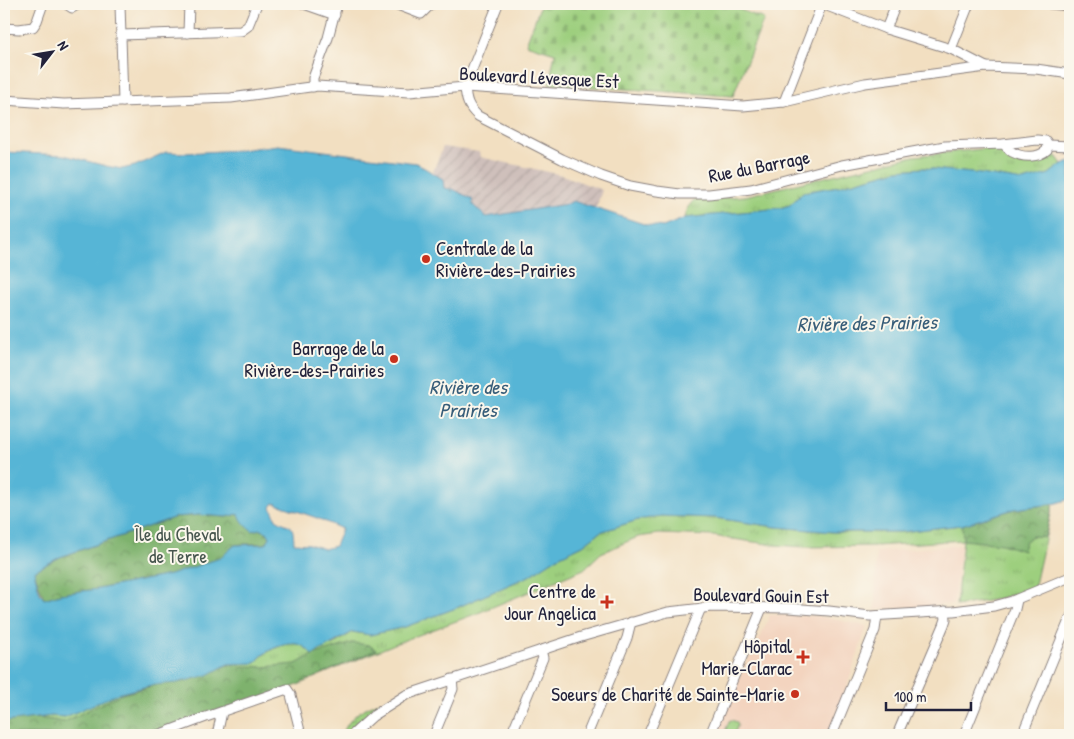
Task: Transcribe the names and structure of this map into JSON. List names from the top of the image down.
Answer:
{
  "streets": {
    "street": ["Boulevard Lévesque Est", "Rue du Barrage", "Boulevard Gouin Est"]
  },
  "crossings": [
    ["Boulevard Lévesque Est", "Rue du Barrage"]
  ],
  "water": ["Rivière des Prairies"],
  "parks": ["Île du Cheval de Terre"],
  "places": {
    "other": ["Centrale de la Rivière-des-Prairies", "Barrage de la Rivière-des-Prairies", "Soeurs de Charité de Sainte-Marie"],
    "health": ["Centre de Jour Angelica", "Hôpital Marie-Clarac"]
  },
  "scale_bar": "100 m",
  "north": "top right"
}
